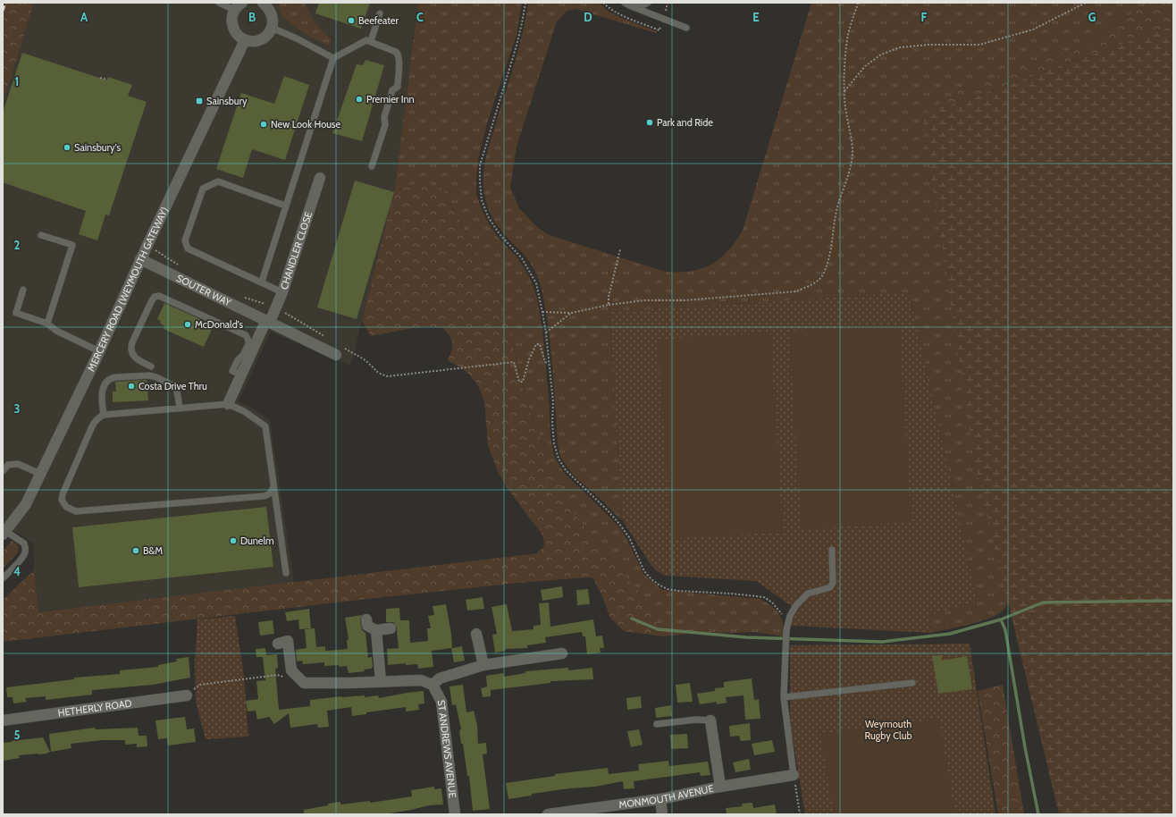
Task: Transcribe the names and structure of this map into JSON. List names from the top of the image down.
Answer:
{
  "streets": {
    "street": [
      "CHANDLER CLOSE",
      "MERCERY ROAD (WEYMOUTH GATEWAY)",
      "SOUTER WAY",
      "HETHERLY ROAD",
      "ST ANDREWS AVENUE",
      "MONMOUTH AVENUE"
    ]
  },
  "crossings": [
    ["CHANDLER CLOSE", "SOUTER WAY"],
    ["MERCERY ROAD (WEYMOUTH GATEWAY)", "SOUTER WAY"]
  ],
  "parks": ["Weymouth Rugby Club"],
  "places": {
    "other": [
      "Beefeater",
      "Premier Inn",
      "Park and Ride",
      "New Look House",
      "Sainsbury's",
      "McDonald's",
      "Costa Drive Thru",
      "Dunelm",
      "B&M"
    ],
    "transit": ["Sainsbury"]
  },
  "grid": {
    "columns": [
      "A",
      "B",
      "C",
      "D",
      "E",
      "F",
      "G"
    ],
    "rows": [
      "1",
      "2",
      "3",
      "4",
      "5"
    ]
  }
}
